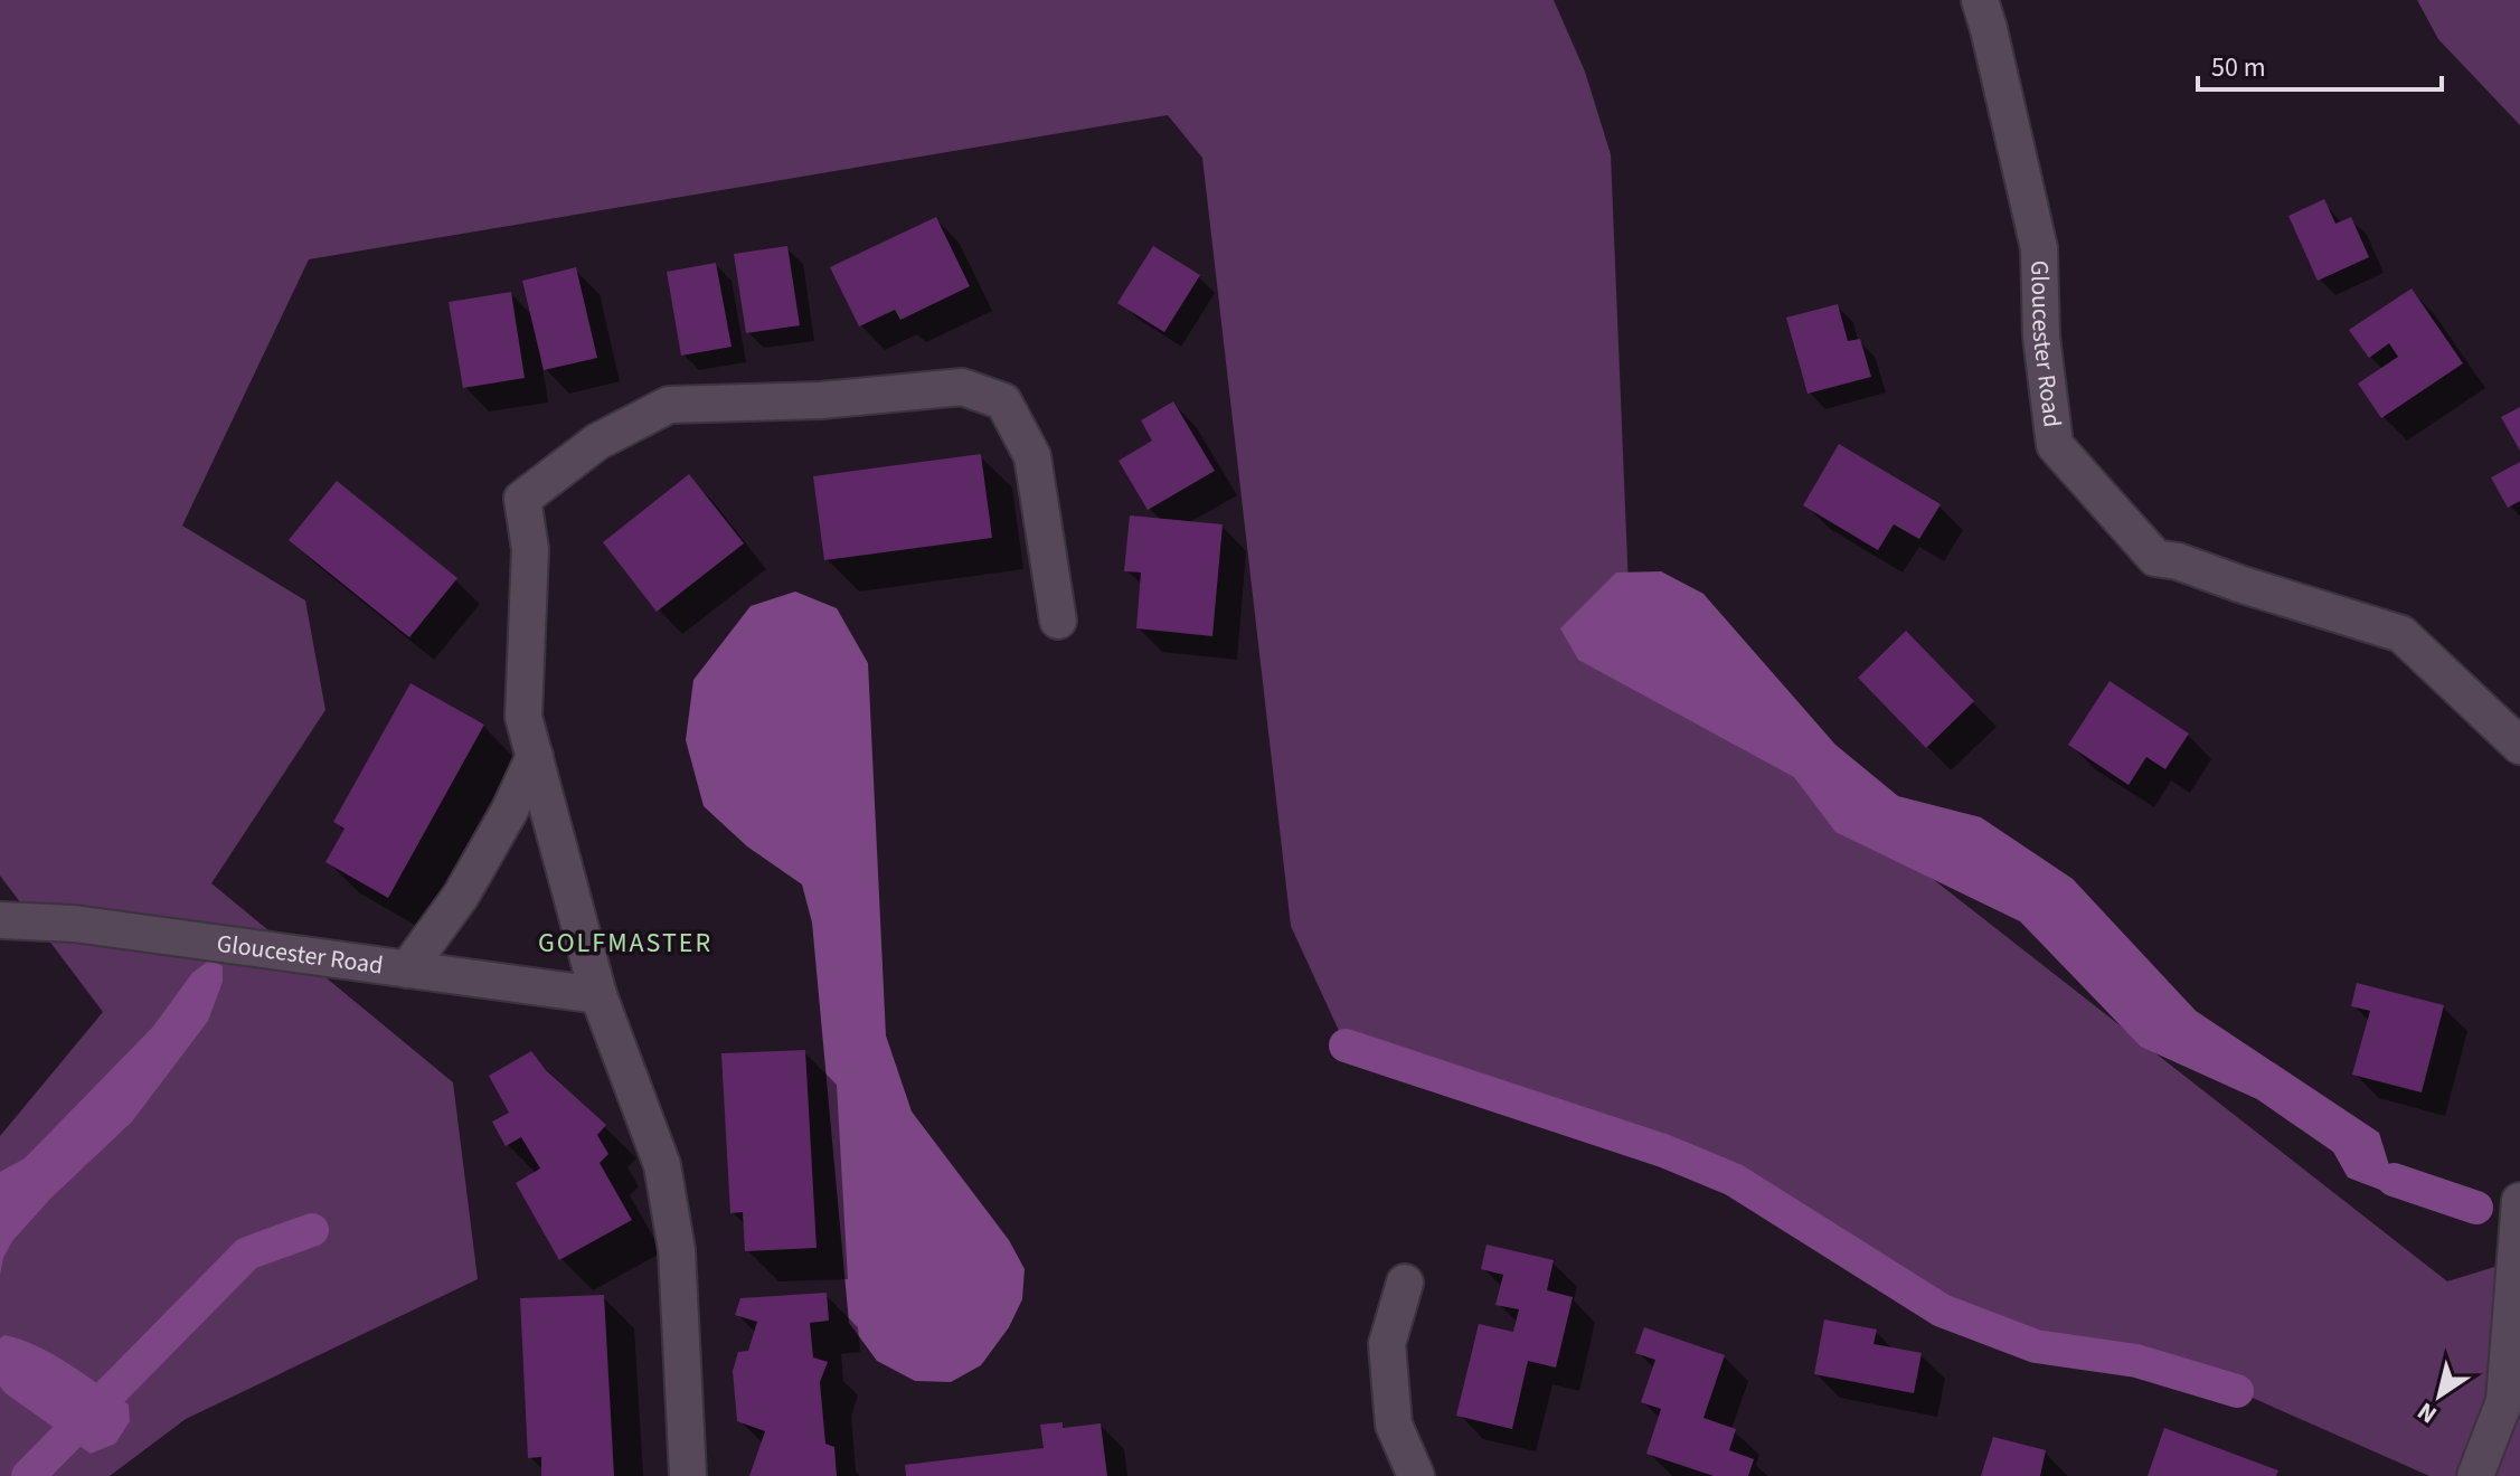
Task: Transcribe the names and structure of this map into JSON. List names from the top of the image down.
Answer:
{
  "streets": {
    "street": ["Gloucester Road"]
  },
  "districts": ["GOLFMASTER"],
  "scale_bar": "50 m",
  "north": "bottom left"
}
